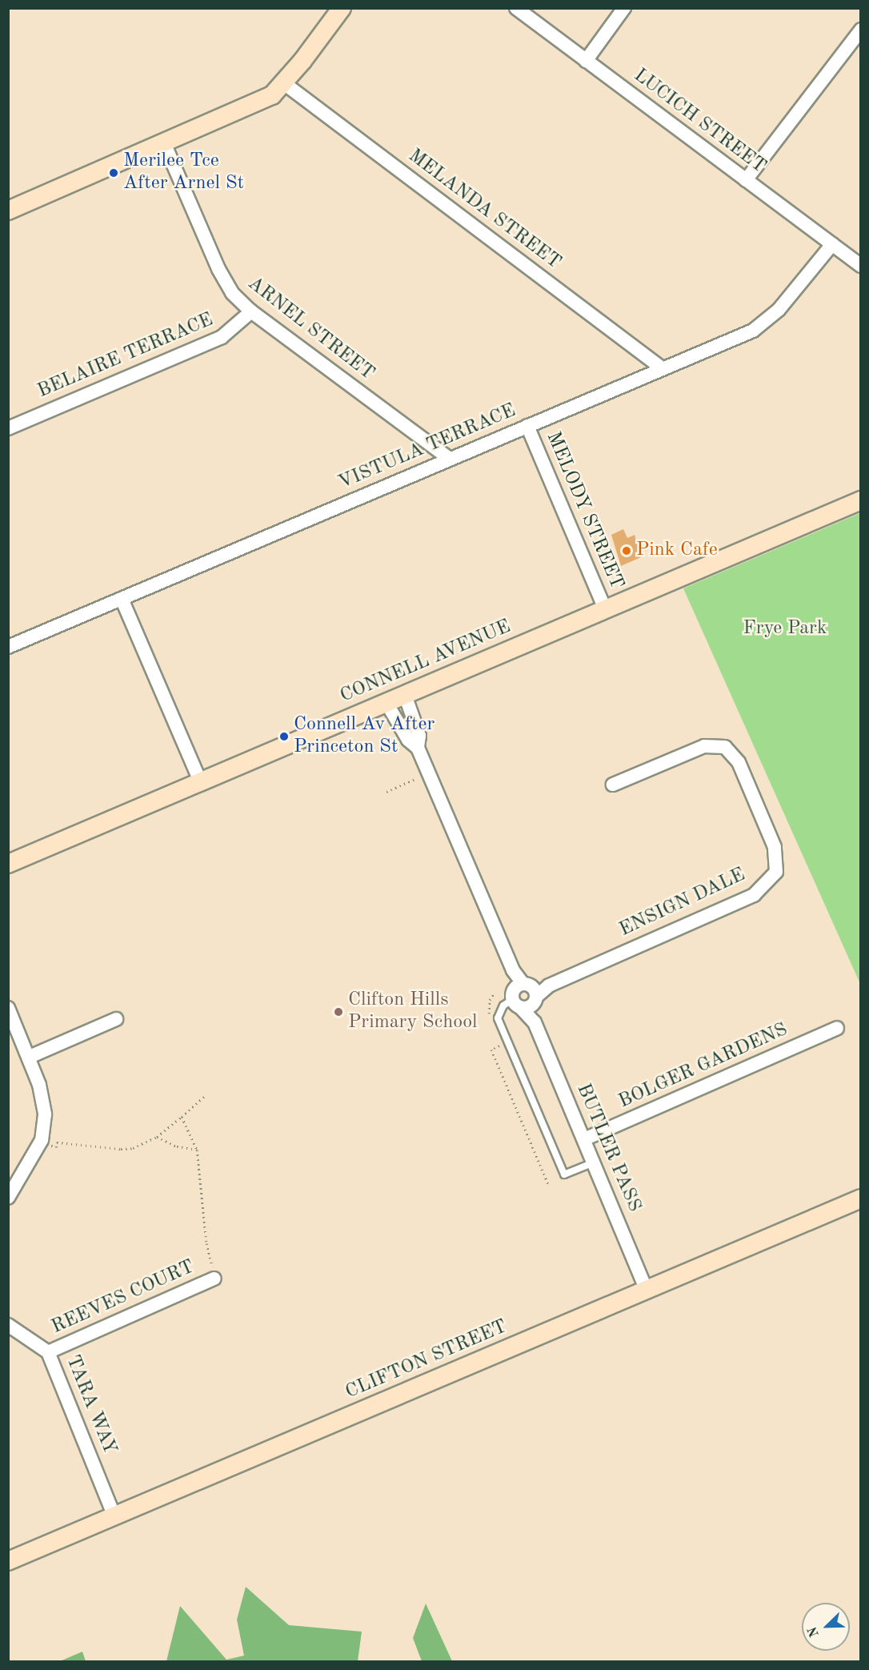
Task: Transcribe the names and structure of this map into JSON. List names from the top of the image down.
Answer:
{
  "streets": {
    "street": [
      "LUCICH STREET",
      "MELANDA STREET",
      "ARNEL STREET",
      "BELAIRE TERRACE",
      "VISTULA TERRACE",
      "MELODY STREET",
      "CONNELL AVENUE",
      "ENSIGN DALE",
      "BOLGER GARDENS",
      "BUTLER PASS",
      "REEVES COURT",
      "CLIFTON STREET",
      "TARA WAY"
    ]
  },
  "crossings": [
    ["LUCICH STREET", "VISTULA TERRACE"],
    ["MELANDA STREET", "VISTULA TERRACE"],
    ["ARNEL STREET", "BELAIRE TERRACE"],
    ["ARNEL STREET", "VISTULA TERRACE"],
    ["VISTULA TERRACE", "MELODY STREET"],
    ["MELODY STREET", "CONNELL AVENUE"],
    ["CONNELL AVENUE", "BUTLER PASS"],
    ["ENSIGN DALE", "BUTLER PASS"],
    ["BOLGER GARDENS", "BUTLER PASS"],
    ["BUTLER PASS", "CLIFTON STREET"],
    ["REEVES COURT", "TARA WAY"],
    ["CLIFTON STREET", "TARA WAY"]
  ],
  "parks": ["Frye Park"],
  "places": [
    "Merilee Tce After Arnel St",
    "Pink Cafe",
    "Connell Av After Princeton St",
    "Clifton Hills Primary School"
  ],
  "north": "bottom left"
}
